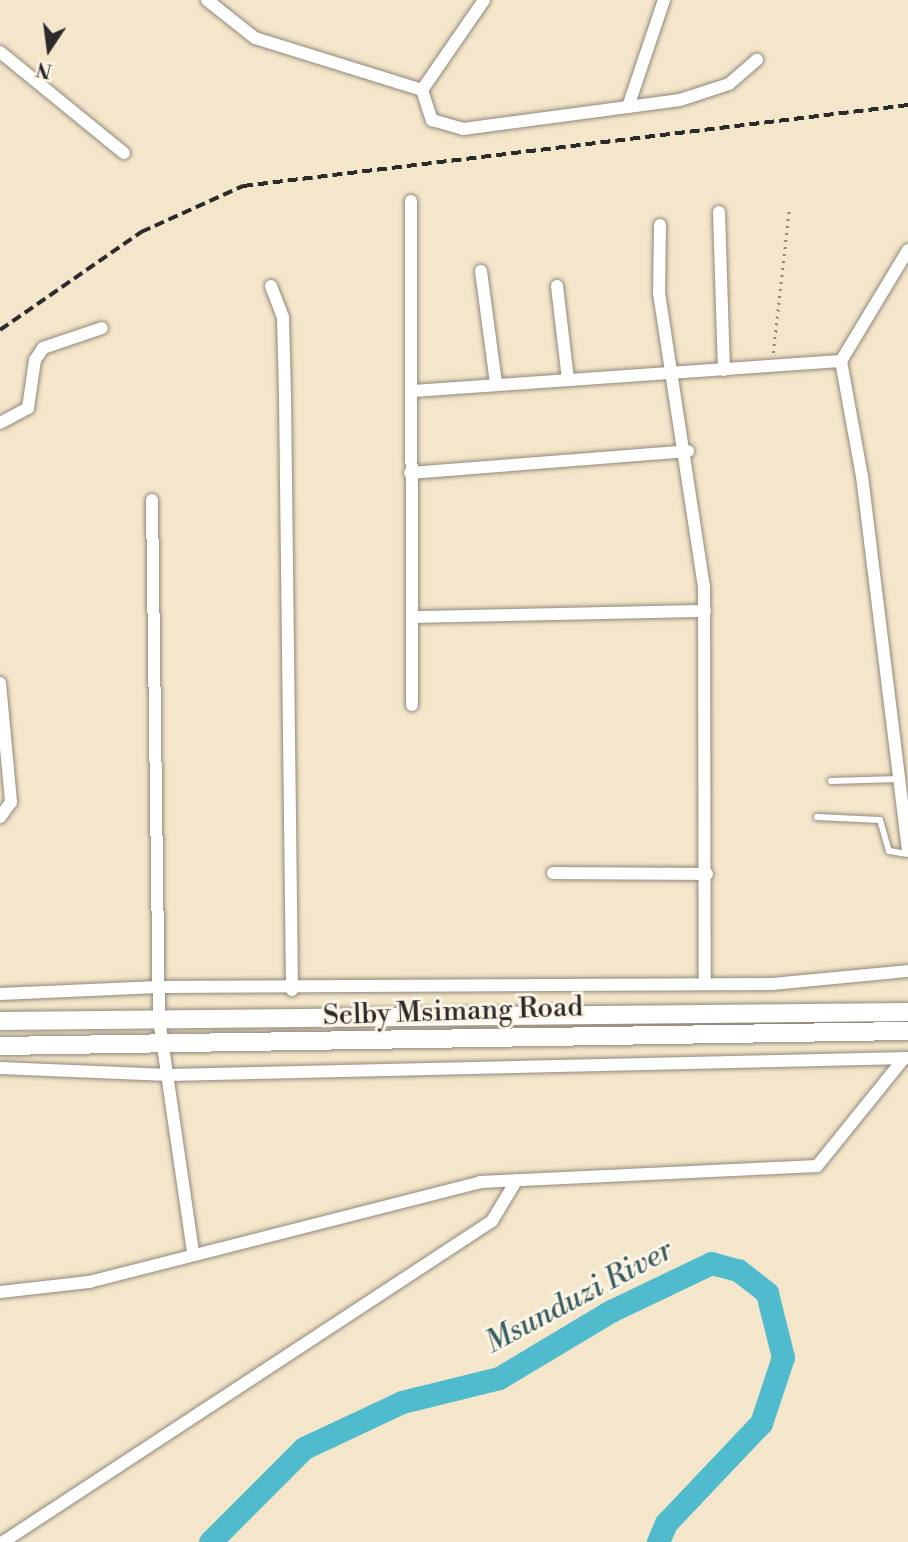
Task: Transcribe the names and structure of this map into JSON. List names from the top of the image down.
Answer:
{
  "streets": {
    "main road": ["Selby Msimang Road"]
  },
  "water": ["Msunduzi River"],
  "north": "bottom"
}
